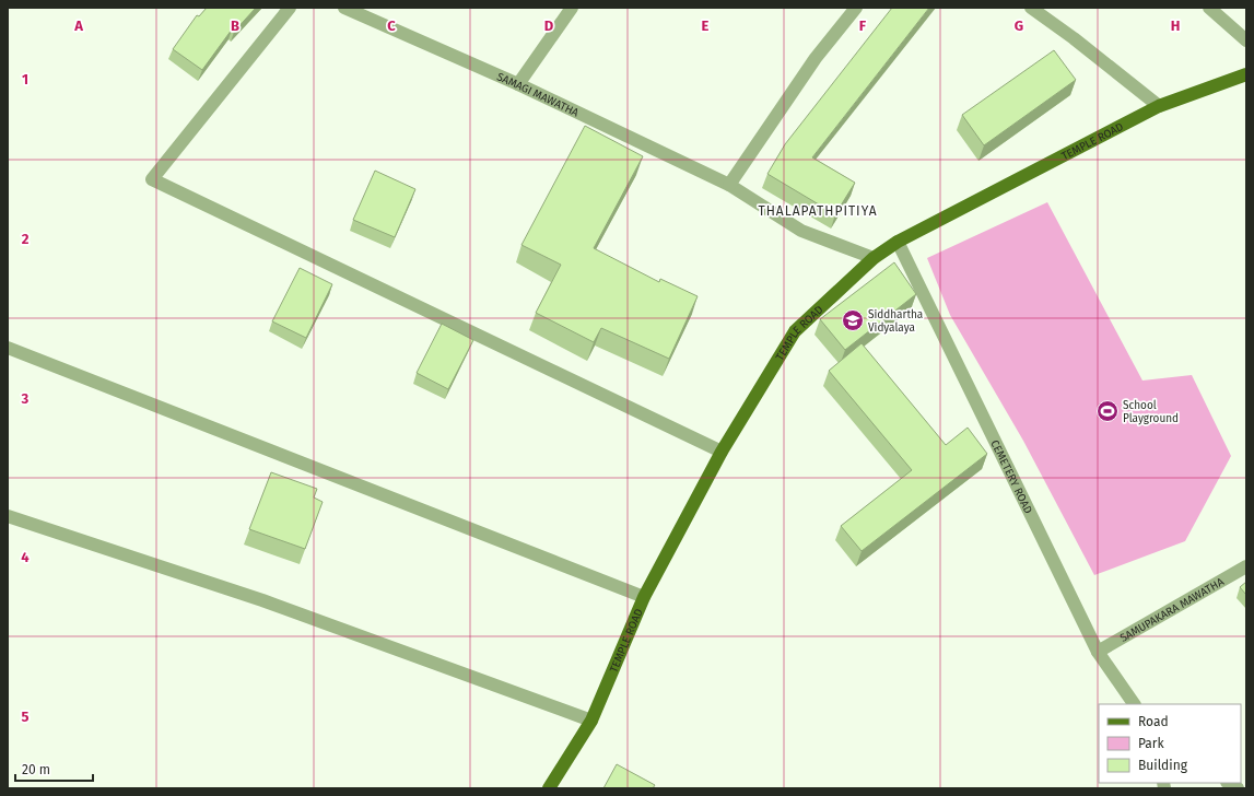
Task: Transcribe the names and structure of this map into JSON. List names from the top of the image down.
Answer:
{
  "streets": {
    "main road": ["TEMPLE ROAD"],
    "street": ["SAMAGI MAWATHA", "CEMETERY ROAD", "SAMUPAKARA MAWATHA"]
  },
  "crossings": [
    ["SAMAGI MAWATHA", "TEMPLE ROAD"],
    ["TEMPLE ROAD", "CEMETERY ROAD"],
    ["CEMETERY ROAD", "SAMUPAKARA MAWATHA"]
  ],
  "districts": ["THALAPATHPITIYA"],
  "places": {
    "school or university": ["Siddhartha Vidyalaya"],
    "sports": ["School Playground"]
  },
  "legend": ["Road", "Park", "Building"],
  "scale_bar": "20 m",
  "grid": {
    "columns": [
      "A",
      "B",
      "C",
      "D",
      "E",
      "F",
      "G",
      "H"
    ],
    "rows": [
      "1",
      "2",
      "3",
      "4",
      "5"
    ]
  }
}
